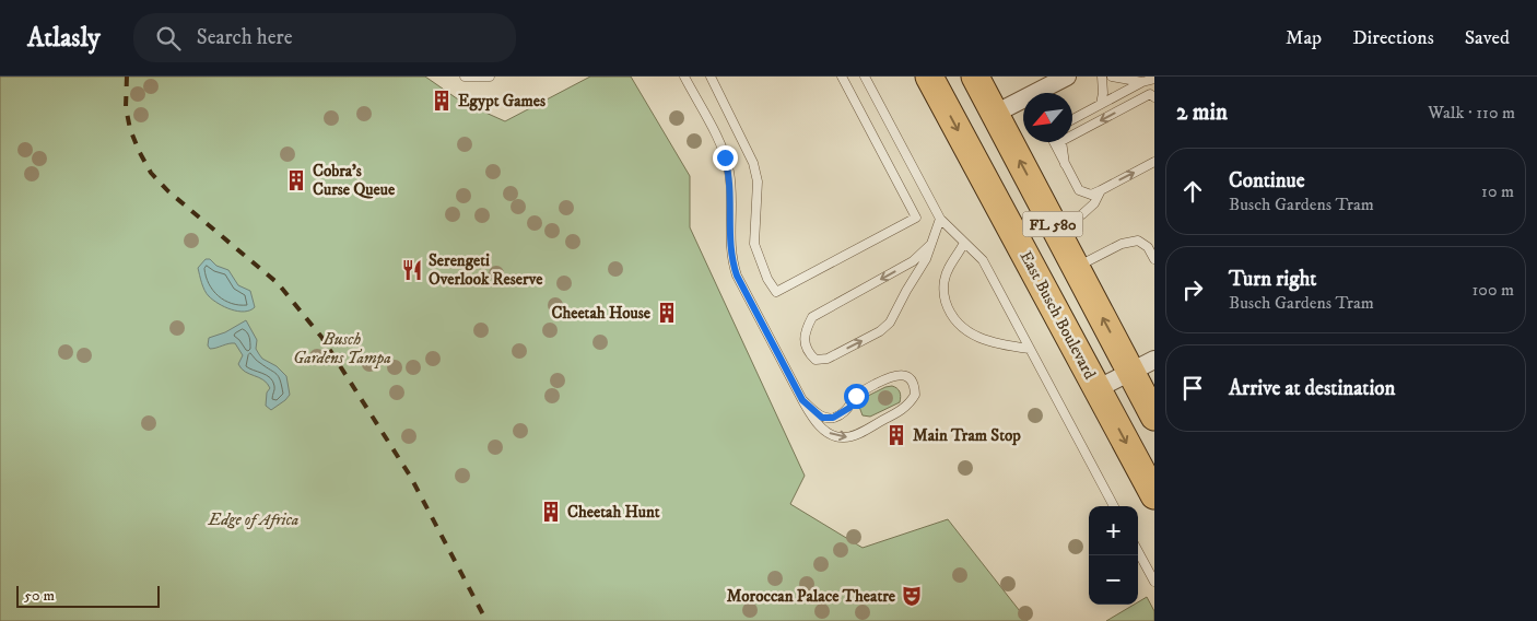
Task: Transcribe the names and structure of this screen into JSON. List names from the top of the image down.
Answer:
{
  "streets": {
    "main road": ["FL 580", "East Busch Boulevard"]
  },
  "parks": ["Busch Gardens Tampa", "Edge of Africa"],
  "places": {
    "building": [
      "Egypt Games",
      "Cobra's Curse Queue",
      "Cheetah House",
      "Main Tram Stop",
      "Cheetah Hunt"
    ],
    "restaurant": ["Serengeti Overlook Reserve"],
    "theatre": ["Moroccan Palace Theatre"]
  },
  "scale_bar": "50 m",
  "north": "bottom left",
  "page": {
    "header": "Atlasly",
    "search": "Search here",
    "nav": ["Map", "Directions", "Saved"],
    "heading": ["2 min", "Walk · 110 m"],
    "list": [
      ["Continue", "Busch Gardens Tram", "10 m"],
      ["Turn right", "Busch Gardens Tram", "100 m"],
      "Arrive at destination"
    ],
    "map_buttons": ["+", "−"],
    "scale": "50 m"
  }
}
